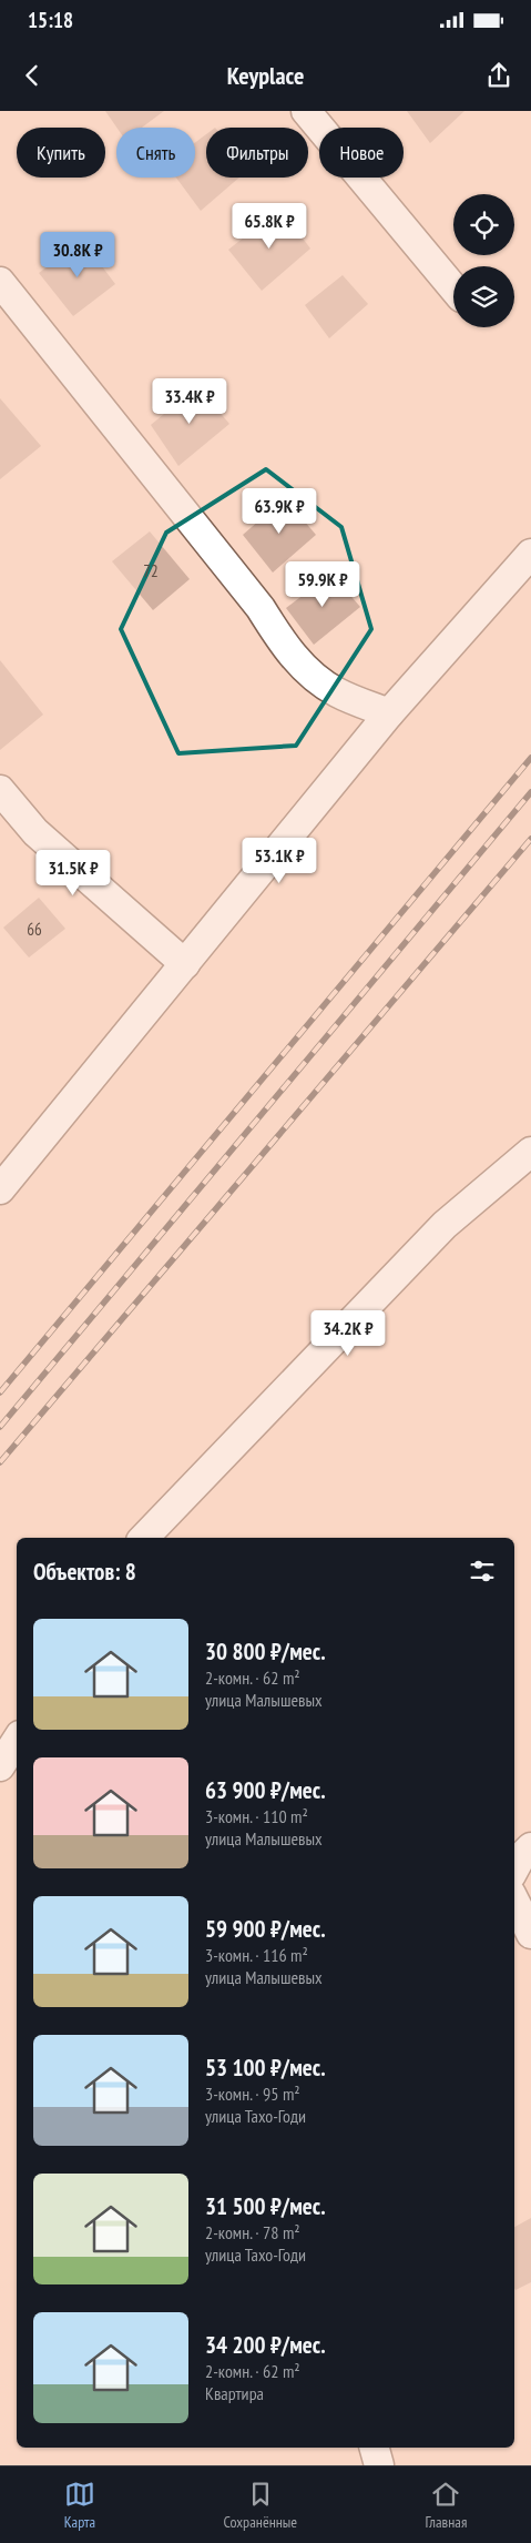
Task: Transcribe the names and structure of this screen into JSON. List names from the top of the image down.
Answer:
{
  "house_numbers": ["72", "66"],
  "page": {
    "status": "15:18",
    "header": "Keyplace",
    "chip": [
      "Купить",
      "Снять",
      "Фильтры",
      "Новое"
    ],
    "price": [
      "65.8K ₽",
      "30.8K ₽",
      "33.4K ₽",
      "63.9K ₽",
      "59.9K ₽",
      "53.1K ₽",
      "31.5K ₽",
      "34.2K ₽"
    ],
    "heading": "Объектов: 8",
    "list": [
      {
        "name": "30 800 ₽/мес.",
        "note": "2-комн. · 62 m² · улица Малышевых"
      },
      {
        "name": "63 900 ₽/мес.",
        "note": "3-комн. · 110 m² · улица Малышевых"
      },
      {
        "name": "59 900 ₽/мес.",
        "note": "3-комн. · 116 m² · улица Малышевых"
      },
      {
        "name": "53 100 ₽/мес.",
        "note": "3-комн. · 95 m² · улица Тахо-Годи"
      },
      {
        "name": "31 500 ₽/мес.",
        "note": "2-комн. · 78 m² · улица Тахо-Годи"
      },
      {
        "name": "34 200 ₽/мес.",
        "note": "2-комн. · 62 m² · Квартира"
      }
    ],
    "tabs": ["Карта", "Сохранённые", "Главная"]
  }
}
